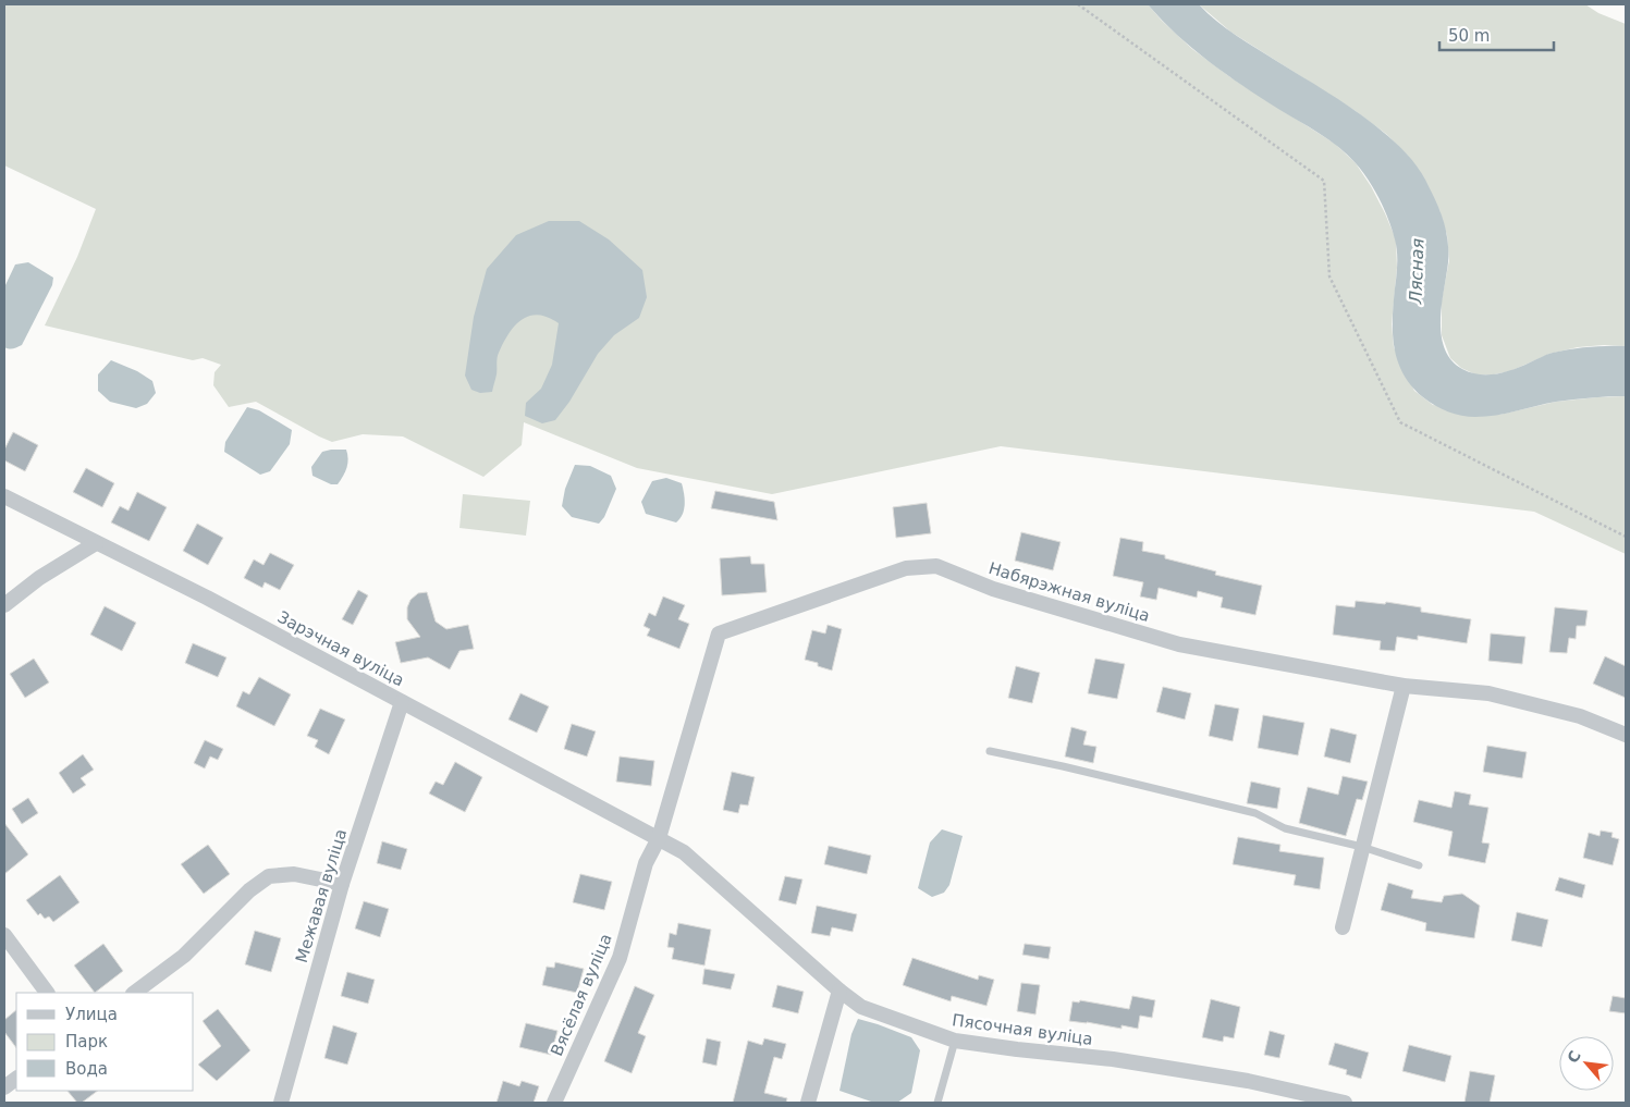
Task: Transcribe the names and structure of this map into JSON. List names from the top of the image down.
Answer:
{
  "streets": {
    "street": [
      "Набярэжная вуліца",
      "Зарэчная вуліца",
      "Межавая вуліца",
      "Вясёлая вуліца",
      "Пясочная вуліца"
    ]
  },
  "crossings": [
    ["Набярэжная вуліца", "Зарэчная вуліца"],
    ["Набярэжная вуліца", "Вясёлая вуліца"],
    ["Набярэжная вуліца", "Пясочная вуліца"],
    ["Зарэчная вуліца", "Межавая вуліца"],
    ["Зарэчная вуліца", "Вясёлая вуліца"],
    ["Зарэчная вуліца", "Пясочная вуліца"],
    ["Вясёлая вуліца", "Пясочная вуліца"]
  ],
  "water": ["Лясная"],
  "legend": ["Улица", "Парк", "Вода"],
  "scale_bar": "50 m",
  "north": "top left"
}
